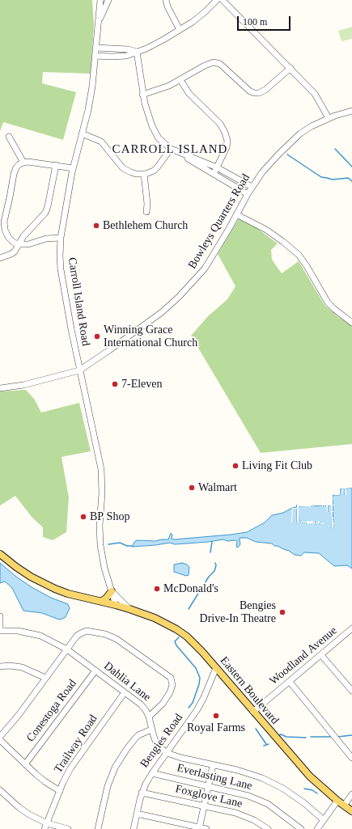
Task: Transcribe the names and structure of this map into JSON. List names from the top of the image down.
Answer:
{
  "streets": {
    "main road": ["Eastern Boulevard"],
    "street": [
      "Bowleys Quarters Road",
      "Carroll Island Road",
      "Woodland Avenue",
      "Dahlia Lane",
      "Conestoga Road",
      "Bengies Road",
      "Trailway Road",
      "Everlasting Lane",
      "Foxglove Lane"
    ]
  },
  "crossings": [
    ["Bowleys Quarters Road", "Carroll Island Road"],
    ["Carroll Island Road", "Eastern Boulevard"],
    ["Woodland Avenue", "Eastern Boulevard"],
    ["Dahlia Lane", "Conestoga Road"],
    ["Dahlia Lane", "Bengies Road"],
    ["Dahlia Lane", "Trailway Road"],
    ["Eastern Boulevard", "Bengies Road"],
    ["Bengies Road", "Everlasting Lane"],
    ["Bengies Road", "Foxglove Lane"]
  ],
  "districts": ["CARROLL ISLAND"],
  "places": [
    "Bethlehem Church",
    "Winning Grace International Church",
    "7-Eleven",
    "Living Fit Club",
    "Walmart",
    "BP Shop",
    "McDonald's",
    "Bengies Drive-In Theatre",
    "Royal Farms"
  ],
  "scale_bar": "100 m"
}
